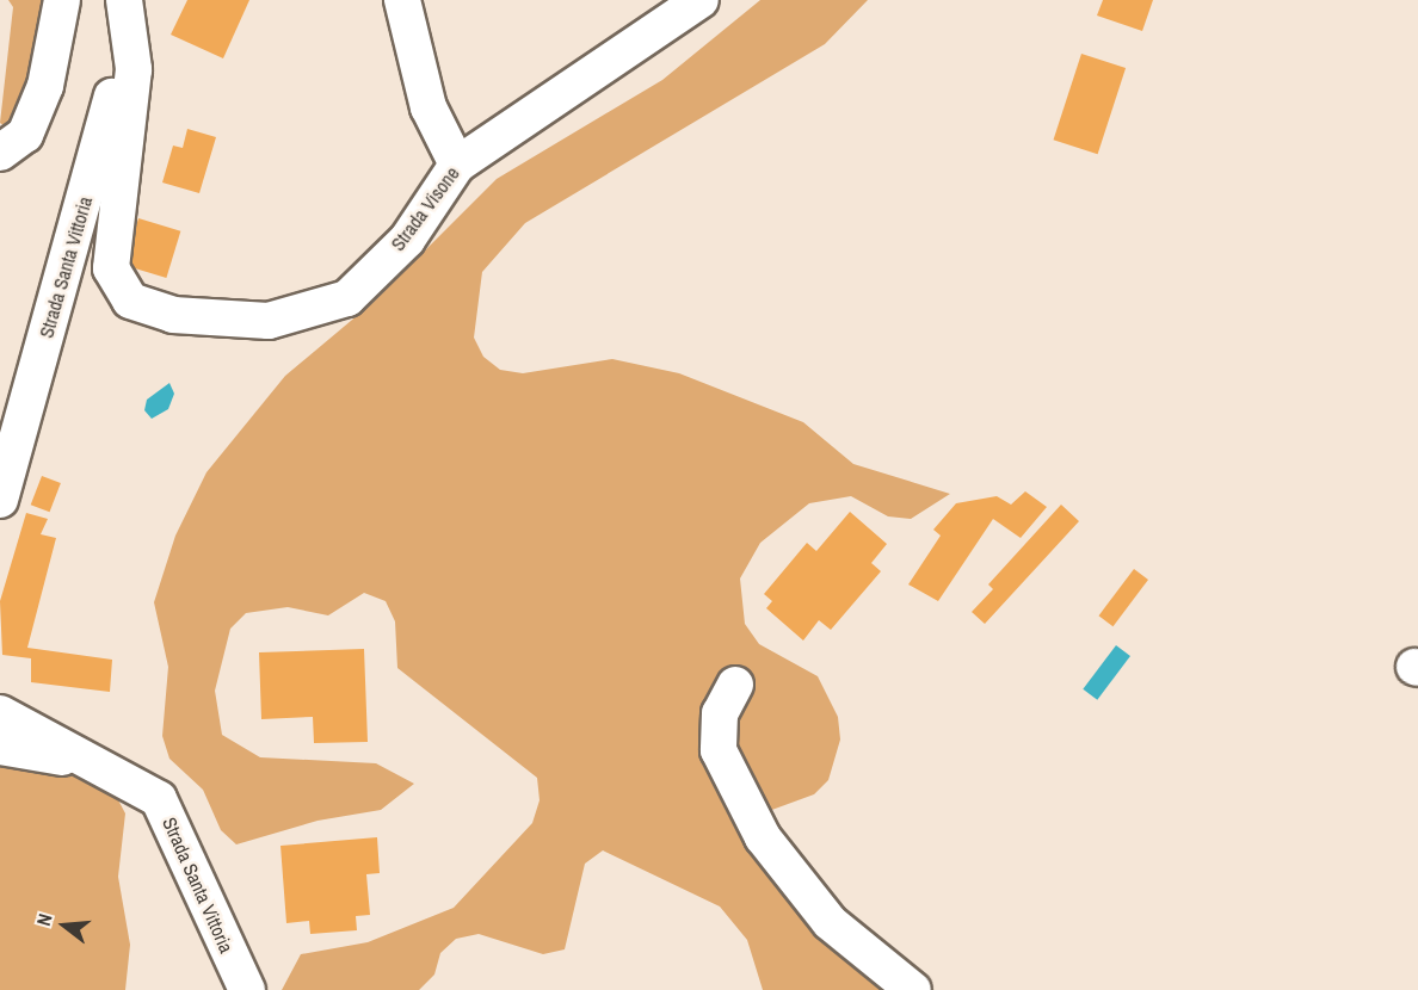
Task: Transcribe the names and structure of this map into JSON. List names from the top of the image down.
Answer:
{
  "streets": {
    "street": ["Strada Visone", "Strada Santa Vittoria"]
  },
  "crossings": [
    ["Strada Visone", "Strada Santa Vittoria"]
  ],
  "north": "left"
}
